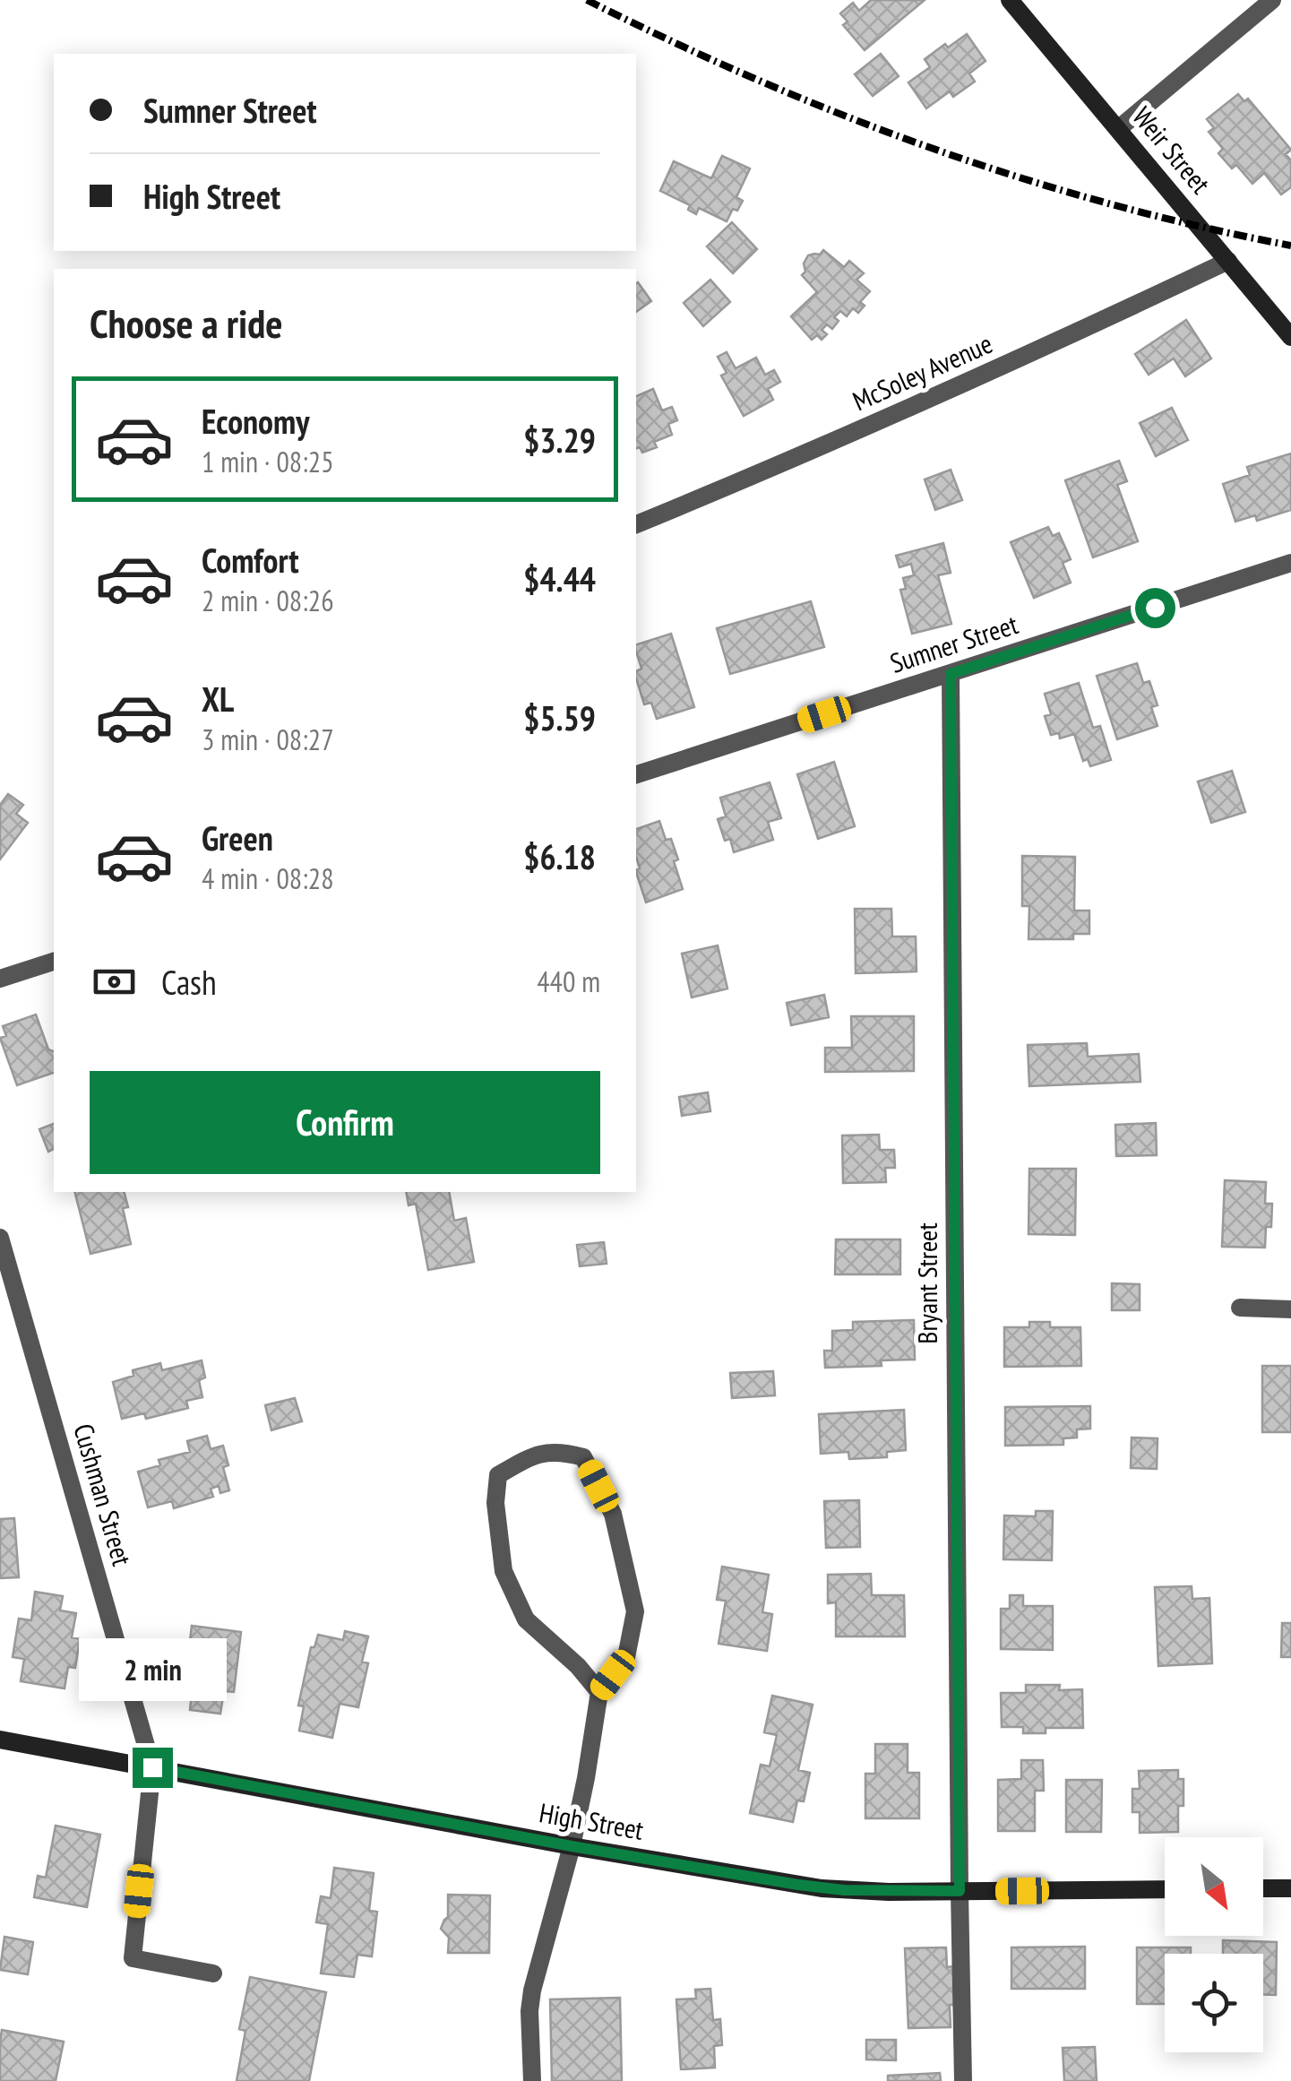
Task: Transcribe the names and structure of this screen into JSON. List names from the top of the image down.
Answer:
{
  "streets": {
    "street": [
      "Weir Street",
      "McSoley Avenue",
      "Sumner Street",
      "Bryant Street",
      "Cushman Street",
      "High Street"
    ]
  },
  "crossings": [
    ["Weir Street", "McSoley Avenue"],
    ["Sumner Street", "Bryant Street"],
    ["Bryant Street", "High Street"],
    ["Cushman Street", "High Street"]
  ],
  "north": "bottom right",
  "page": {
    "banner": ["Sumner Street", "High Street"],
    "heading": "Choose a ride",
    "list": [
      {
        "name": "Economy",
        "note": "1 min · 08:25",
        "value": "$3.29"
      },
      {
        "name": "Comfort",
        "note": "2 min · 08:26",
        "value": "$4.44"
      },
      {
        "name": "XL",
        "note": "3 min · 08:27",
        "value": "$5.59"
      },
      {
        "name": "Green",
        "note": "4 min · 08:28",
        "value": "$6.18"
      }
    ],
    "pay": ["Cash", "440 m"],
    "buttons": "Confirm",
    "bubble": "2 min"
  }
}
